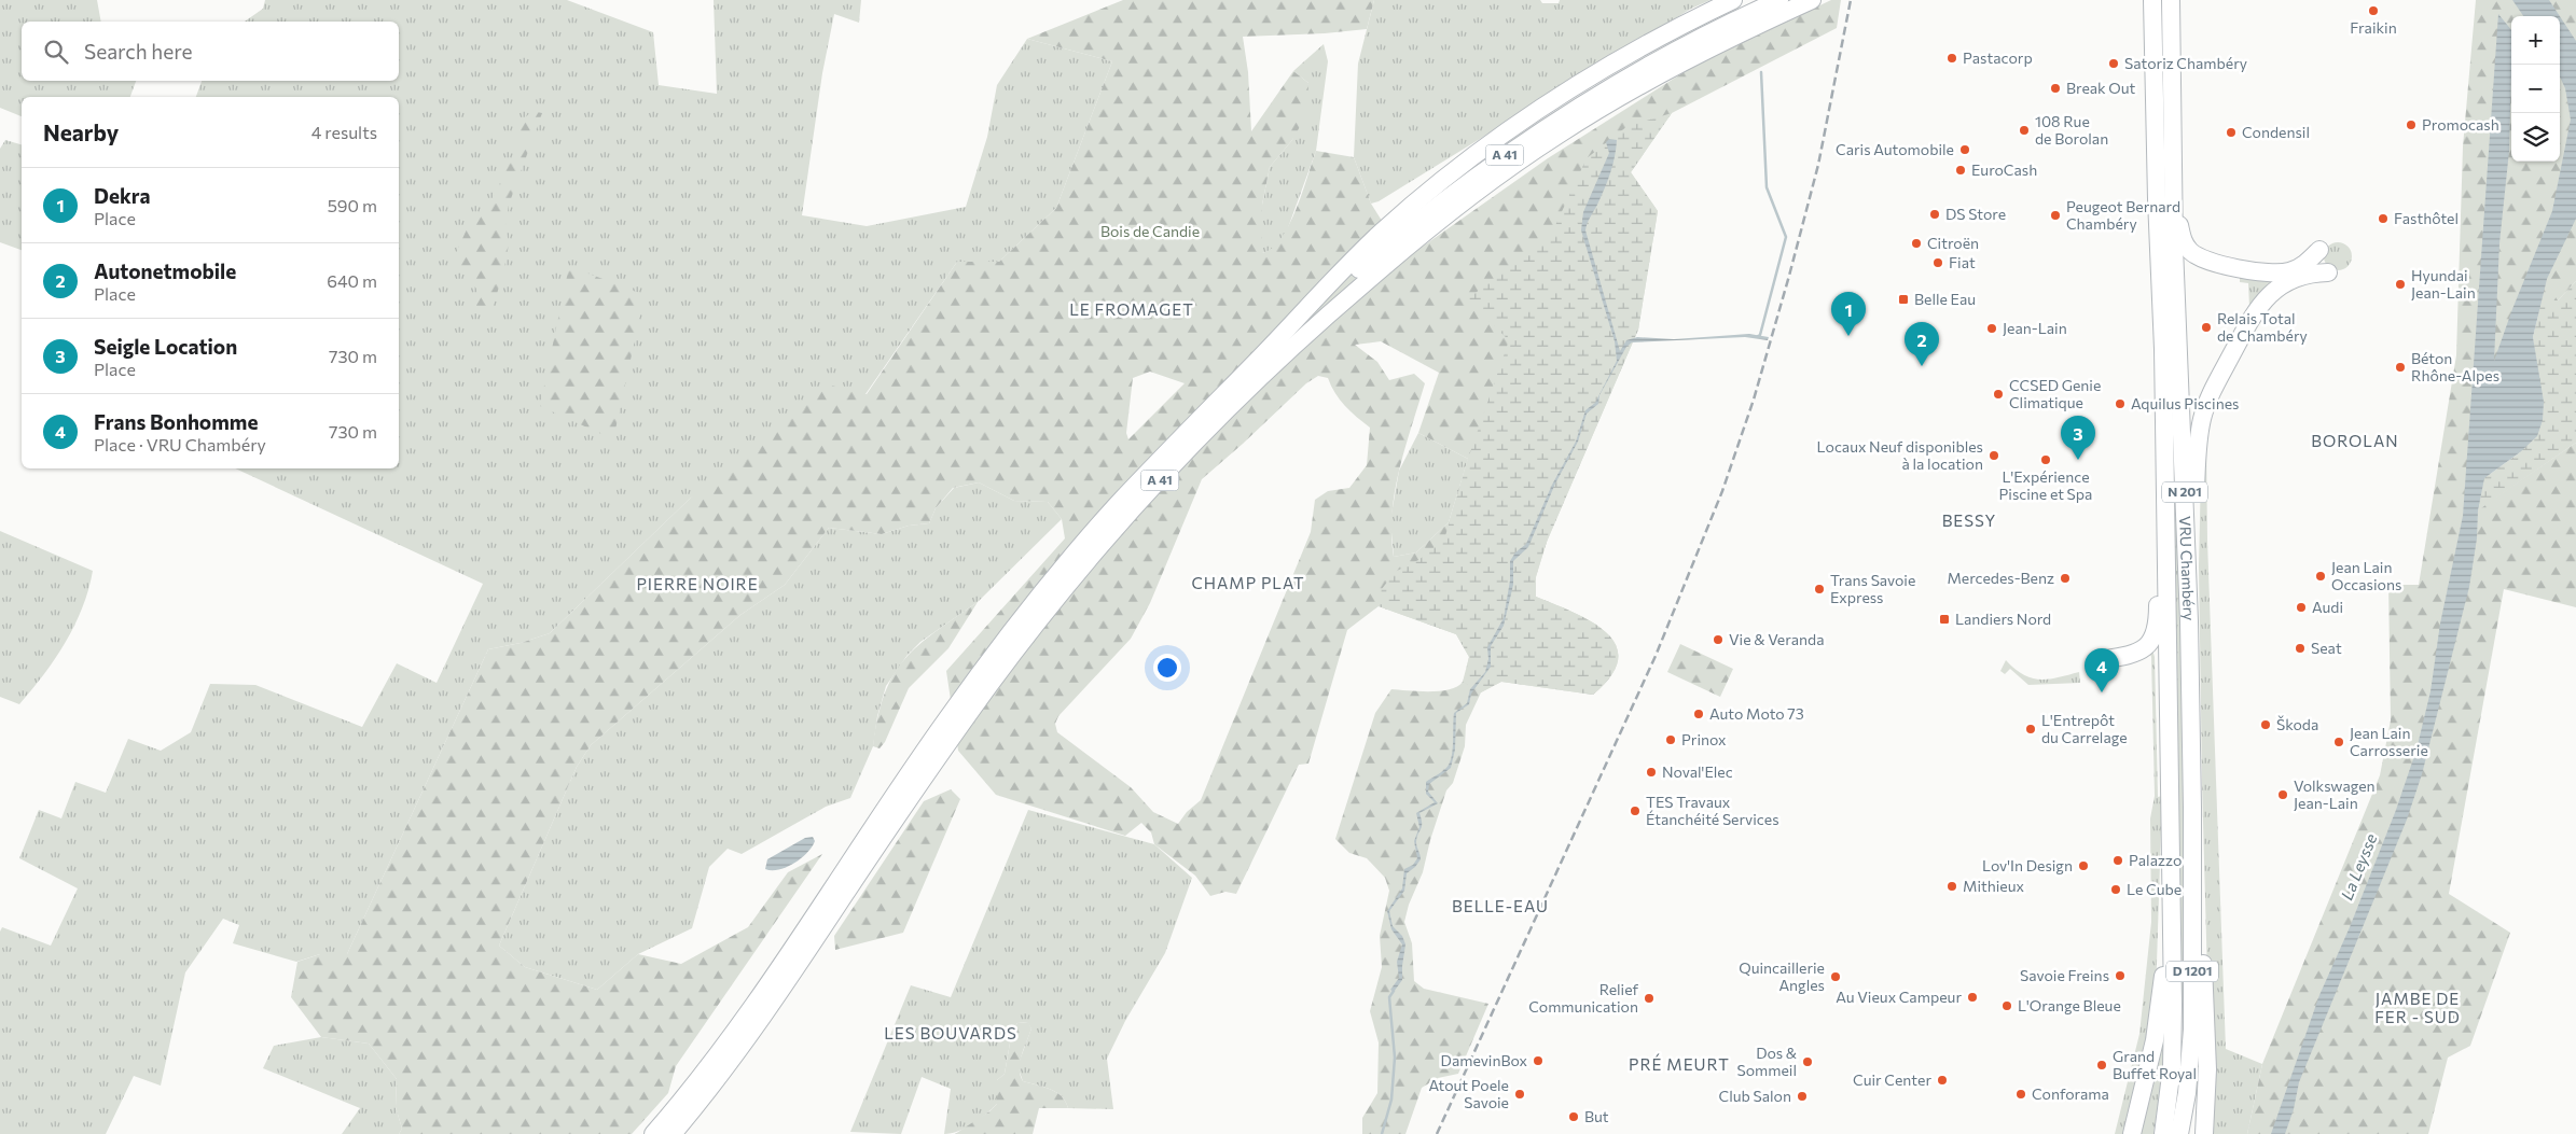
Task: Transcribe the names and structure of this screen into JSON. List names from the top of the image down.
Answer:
{
  "streets": {
    "highway": [
      "A 41",
      "N 201",
      "VRU Chambéry",
      "D 1201"
    ]
  },
  "districts": [
    "LE FROMAGET",
    "BOROLAN",
    "BESSY",
    "CHAMP PLAT",
    "PIERRE NOIRE",
    "BELLE-EAU",
    "JAMBE DE FER - SUD",
    "LES BOUVARDS",
    "PRÉ MEURT"
  ],
  "water": ["La Leysse"],
  "parks": ["Bois de Candie"],
  "places": {
    "other": [
      "Fraikin",
      "Pastacorp",
      "Satoriz Chambéry",
      "Break Out",
      "Promocash",
      "108 Rue de Borolan",
      "Condensil",
      "Caris Automobile",
      "EuroCash",
      "DS Store",
      "Peugeot Bernard Chambéry",
      "Fasthôtel",
      "Citroën",
      "Fiat",
      "Hyundai Jean-Lain",
      "Relais Total de Chambéry",
      "Jean-Lain",
      "Béton Rhône-Alpes",
      "CCSED Genie Climatique",
      "Aquilus Piscines",
      "Locaux Neuf disponibles à la location",
      "L'Expérience Piscine et Spa",
      "Jean Lain Occasions",
      "Mercedes-Benz",
      "Trans Savoie Express",
      "Audi",
      "Vie & Veranda",
      "Seat",
      "Auto Moto 73",
      "Škoda",
      "L'Entrepôt du Carrelage",
      "Prinox",
      "Jean Lain Carrosserie",
      "Noval'Elec",
      "Volkswagen Jean-Lain",
      "TES Travaux Étanchéité Services",
      "Palazzo",
      "Lov'In Design",
      "Mithieux",
      "Le Cube",
      "Savoie Freins",
      "Quincaillerie Angles",
      "Au Vieux Campeur",
      "Relief Communication",
      "L'Orange Bleue",
      "DamevinBox",
      "Dos & Sommeil",
      "Grand Buffet Royal",
      "Cuir Center",
      "Atout Poele Savoie",
      "Conforama",
      "Club Salon",
      "But"
    ],
    "transit": ["Belle Eau", "Landiers Nord"]
  },
  "page": {
    "map_buttons": ["+", "−"],
    "search": "Search here",
    "heading": ["Nearby", "4 results"],
    "list": [
      {
        "mark": "1",
        "name": "Dekra",
        "note": "Place",
        "value": "590 m"
      },
      {
        "mark": "2",
        "name": "Autonetmobile",
        "note": "Place",
        "value": "640 m"
      },
      {
        "mark": "3",
        "name": "Seigle Location",
        "note": "Place",
        "value": "730 m"
      },
      {
        "mark": "4",
        "name": "Frans Bonhomme",
        "note": "Place · VRU Chambéry",
        "value": "730 m"
      }
    ],
    "pins": [
      "1",
      "2",
      "3",
      "4"
    ]
  }
}
